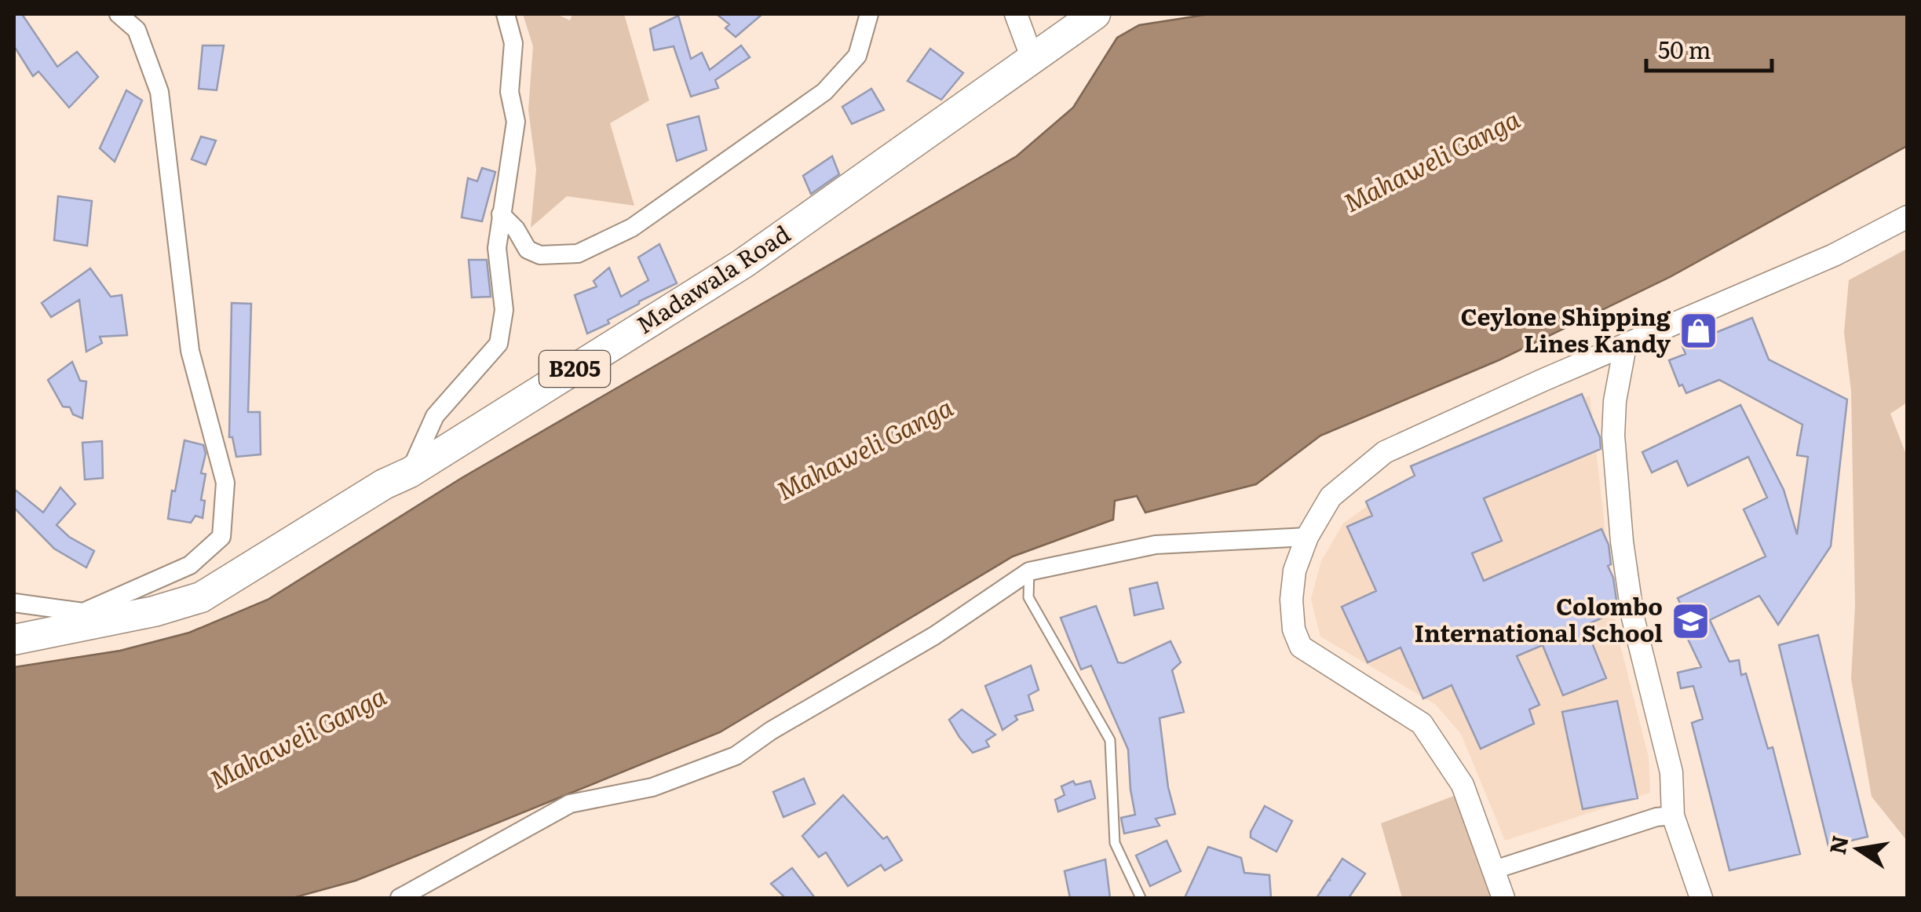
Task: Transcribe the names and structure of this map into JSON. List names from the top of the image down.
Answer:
{
  "streets": {
    "main road": ["Madawala Road", "B205"]
  },
  "water": ["Mahaweli Ganga"],
  "places": {
    "shop": ["Ceylone Shipping Lines Kandy"],
    "school or university": ["Colombo International School"]
  },
  "scale_bar": "50 m",
  "north": "left"
}
